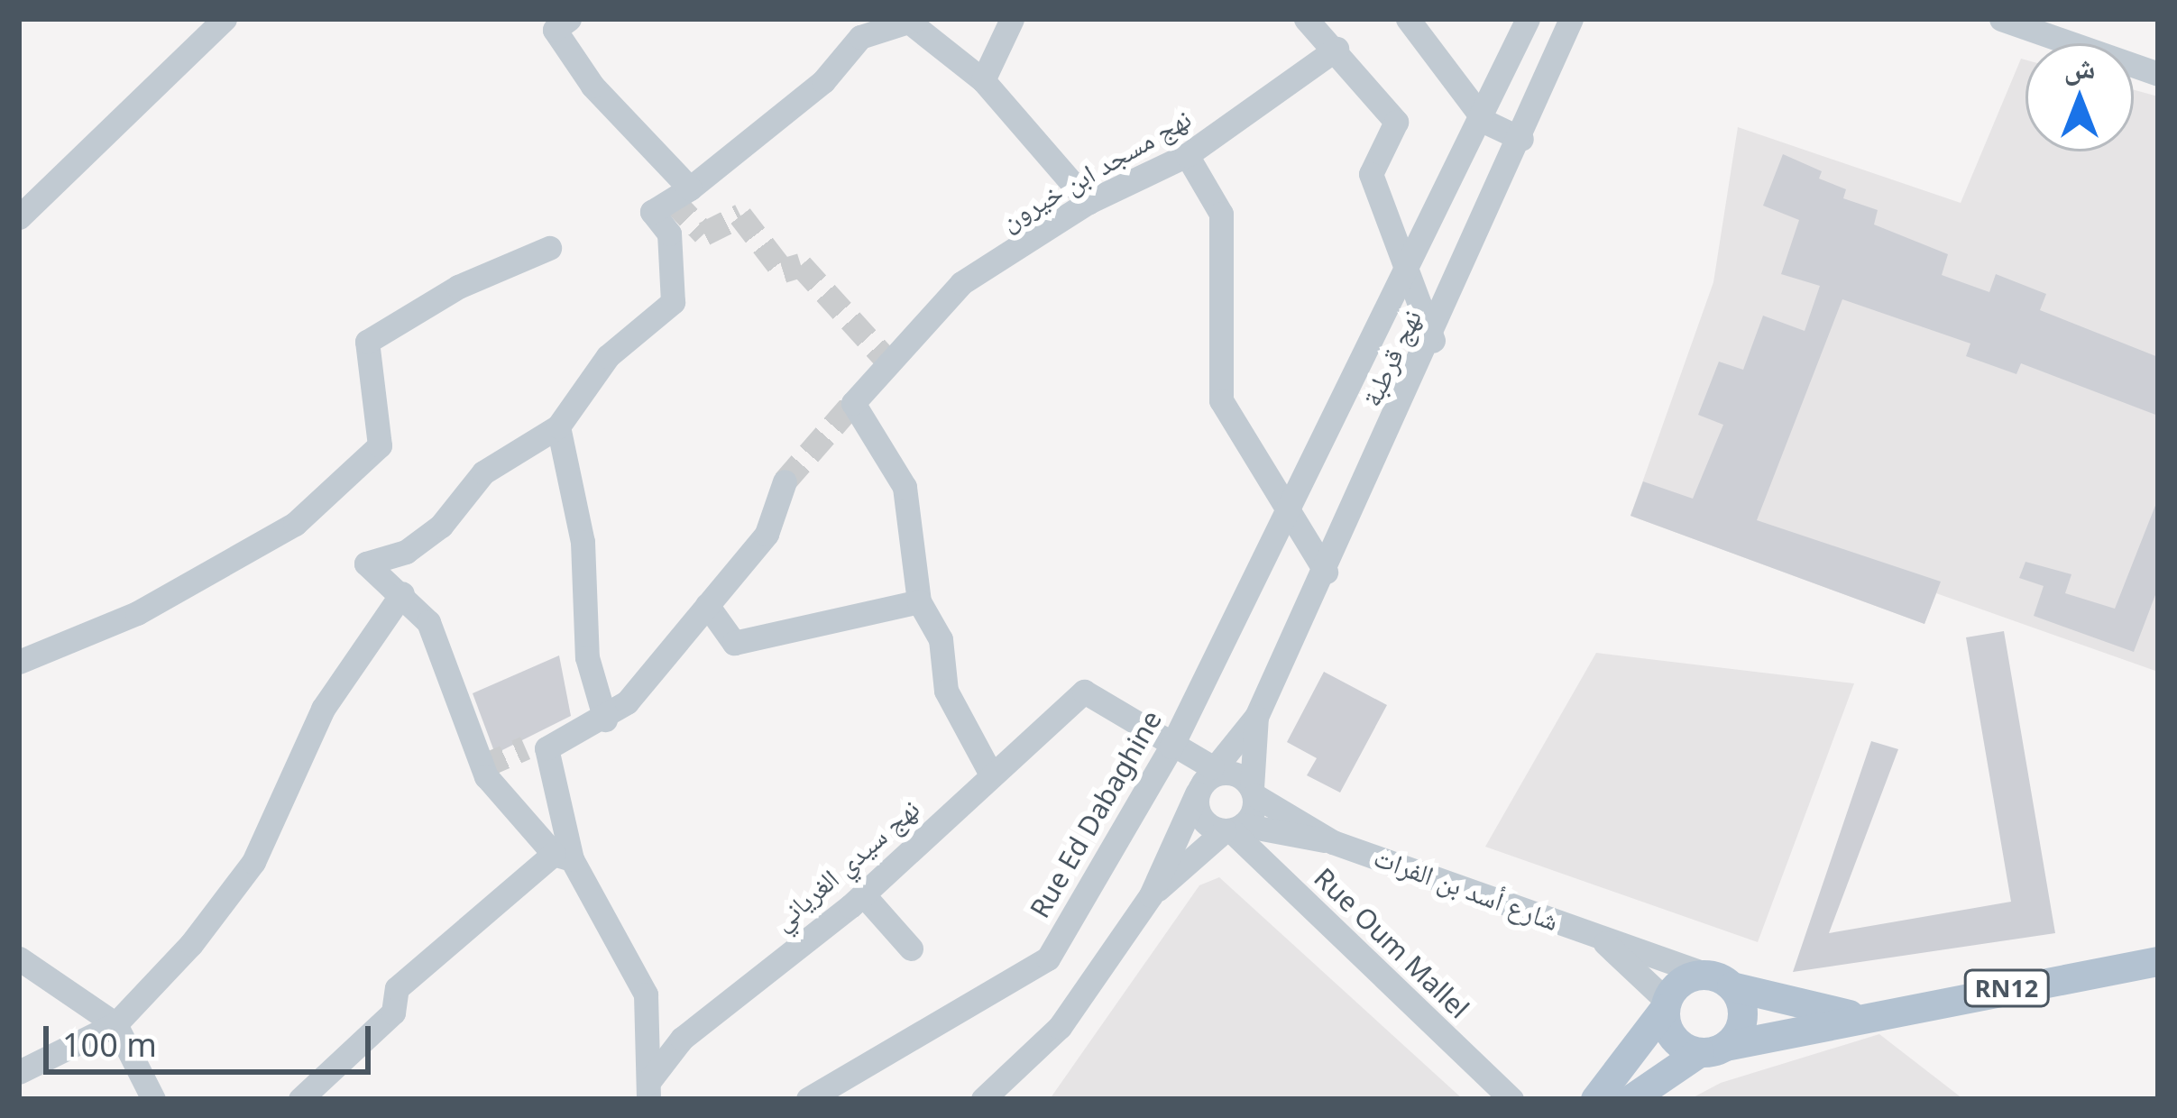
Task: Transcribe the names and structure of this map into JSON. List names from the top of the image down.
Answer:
{
  "streets": {
    "main road": ["RN12"],
    "street": [
      "نهج مسجد ابن خيرون",
      "نهج قرطبة",
      "Rue Ed Dabaghine",
      "نهج سيدي الغرياني",
      "شارع أسد بن الفرات",
      "Rue Oum Mallel"
    ]
  },
  "crossings": [
    ["Rue Ed Dabaghine", "نهج سيدي الغرياني"]
  ],
  "scale_bar": "100 m",
  "north": "top"
}
